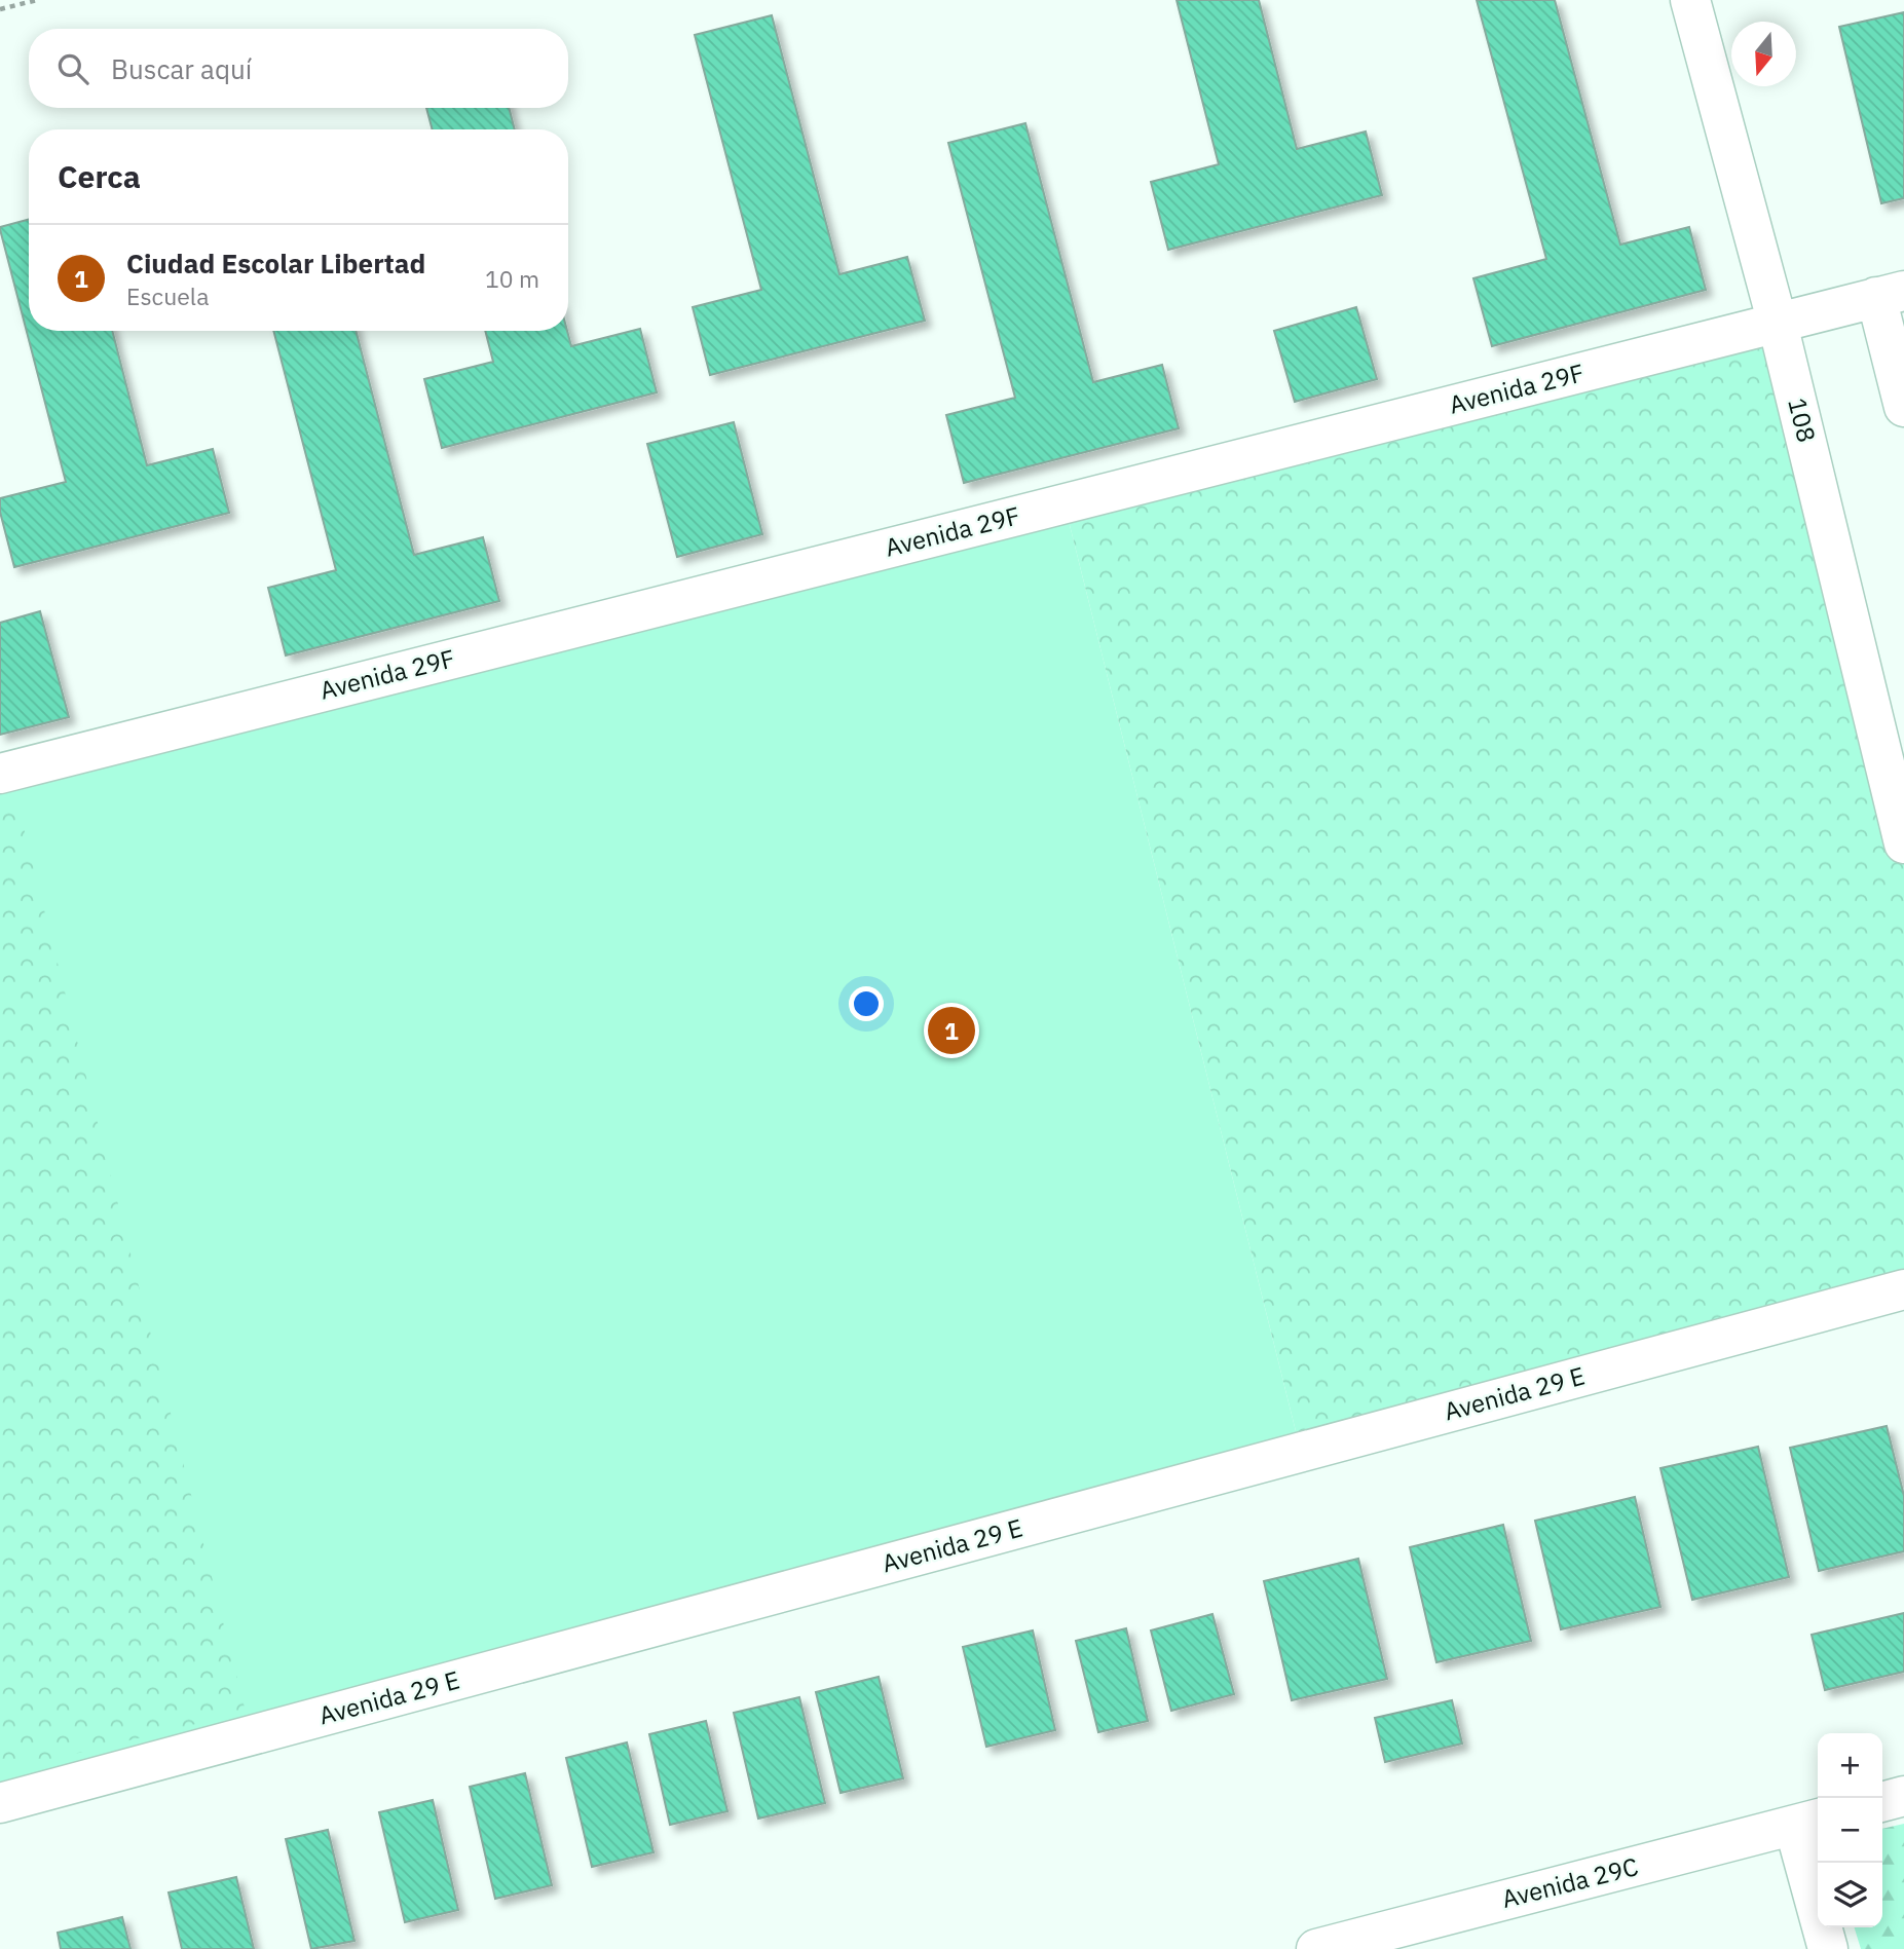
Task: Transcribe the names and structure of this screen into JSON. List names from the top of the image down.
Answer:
{
  "streets": {
    "street": [
      "Avenida 29F",
      "108",
      "Avenida 29 E",
      "Avenida 29C"
    ]
  },
  "crossings": [
    ["Avenida 29F", "108"]
  ],
  "north": "bottom",
  "page": {
    "search": "Buscar aquí",
    "heading": "Cerca",
    "list": [
      {
        "mark": "1",
        "name": "Ciudad Escolar Libertad",
        "note": "Escuela",
        "value": "10 m"
      }
    ],
    "pins": "1",
    "map_buttons": ["+", "−"]
  }
}
